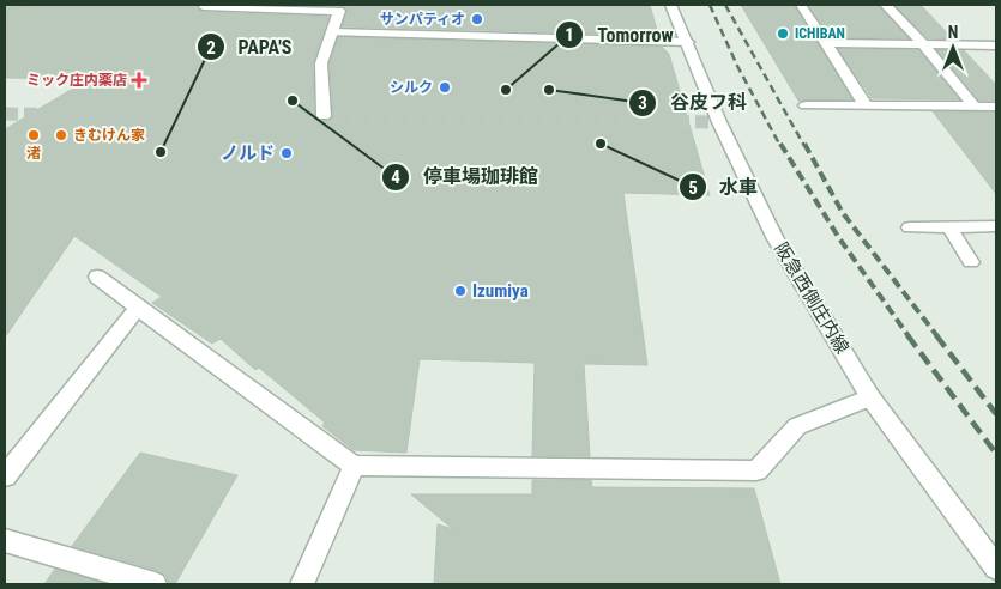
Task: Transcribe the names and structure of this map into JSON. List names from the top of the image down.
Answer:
{
  "streets": {
    "street": ["阪急西側庄内線"]
  },
  "places": {
    "other": [
      "サンパティオ",
      "ICHIBAN",
      "シルク",
      "Tomorrow",
      "谷皮フ科",
      "停車場珈琲館",
      "渚",
      "きむけん家",
      "水車",
      "PAPA'S",
      "ノルド",
      "Izumiya"
    ],
    "health": ["ミック庄内薬店"]
  },
  "north": "top"
}
